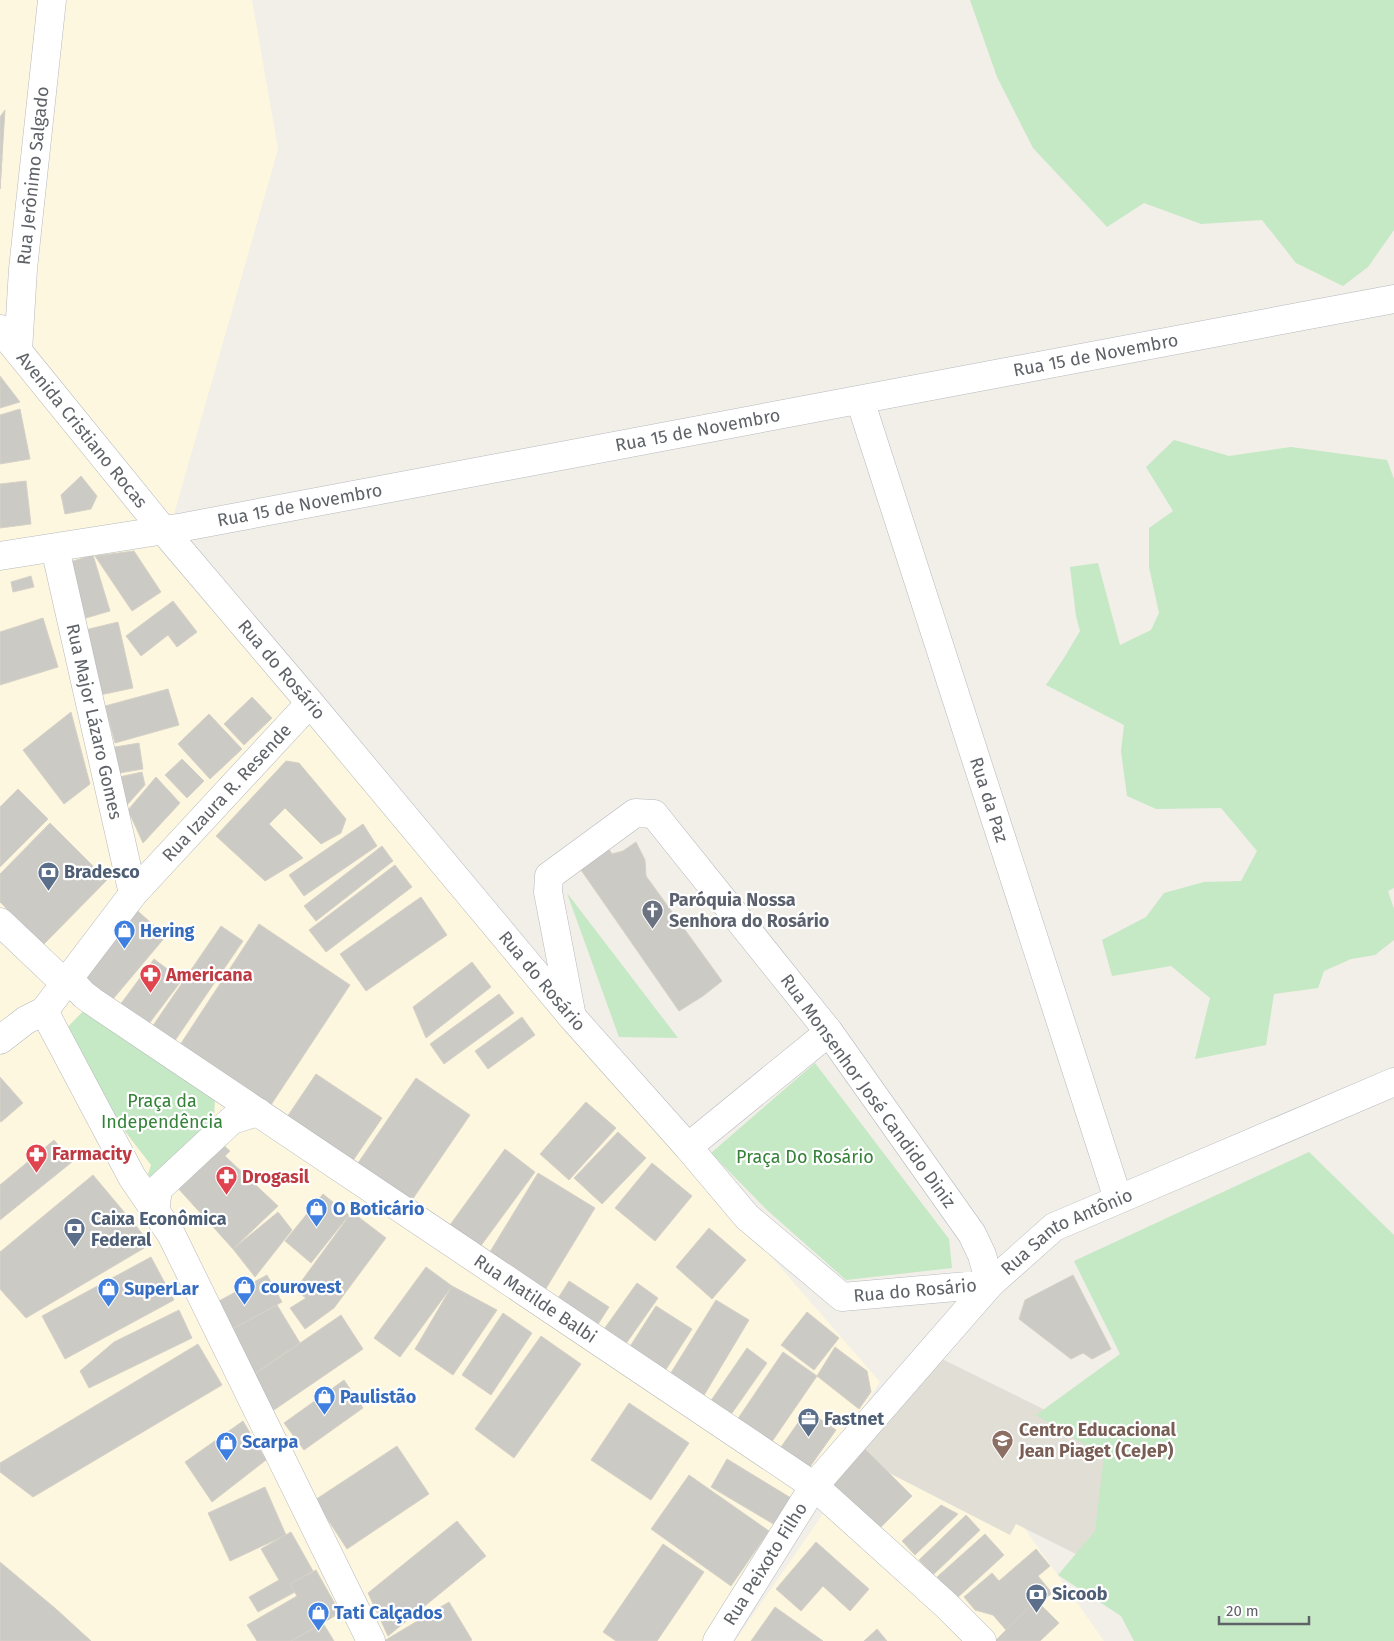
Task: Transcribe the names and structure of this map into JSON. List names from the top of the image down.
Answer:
{
  "streets": {
    "street": [
      "Rua Jerônimo Salgado",
      "Rua 15 de Novembro",
      "Avenida Cristiano Rocas",
      "Rua do Rosário",
      "Rua Major Lázaro Gomes",
      "Rua Izaura R. Resende",
      "Rua da Paz",
      "Rua Monsenhor José Candido Diniz",
      "Rua Santo Antônio",
      "Rua Matilde Balbi",
      "Rua Peixoto Filho"
    ]
  },
  "crossings": [
    ["Rua Jerônimo Salgado", "Avenida Cristiano Rocas"],
    ["Rua 15 de Novembro", "Avenida Cristiano Rocas"],
    ["Rua 15 de Novembro", "Rua do Rosário"],
    ["Rua 15 de Novembro", "Rua Major Lázaro Gomes"],
    ["Rua 15 de Novembro", "Rua da Paz"],
    ["Avenida Cristiano Rocas", "Rua do Rosário"],
    ["Rua do Rosário", "Rua Izaura R. Resende"],
    ["Rua do Rosário", "Rua Monsenhor José Candido Diniz"],
    ["Rua do Rosário", "Rua Santo Antônio"],
    ["Rua Major Lázaro Gomes", "Rua Izaura R. Resende"],
    ["Rua da Paz", "Rua Santo Antônio"],
    ["Rua Monsenhor José Candido Diniz", "Rua Santo Antônio"],
    ["Rua Santo Antônio", "Rua Matilde Balbi"],
    ["Rua Santo Antônio", "Rua Peixoto Filho"],
    ["Rua Matilde Balbi", "Rua Peixoto Filho"]
  ],
  "parks": ["Praça da Independência", "Praça Do Rosário"],
  "places": {
    "bank": ["Bradesco", "Caixa Econômica Federal", "Sicoob"],
    "church": ["Paróquia Nossa Senhora do Rosário"],
    "shop": [
      "Hering",
      "O Boticário",
      "courovest",
      "SuperLar",
      "Paulistão",
      "Scarpa",
      "Tati Calçados"
    ],
    "pharmacy": ["Americana", "Farmacity", "Drogasil"],
    "office": ["Fastnet"],
    "school or university": ["Centro Educacional Jean Piaget (CeJeP)"]
  },
  "scale_bar": "20 m"
}
